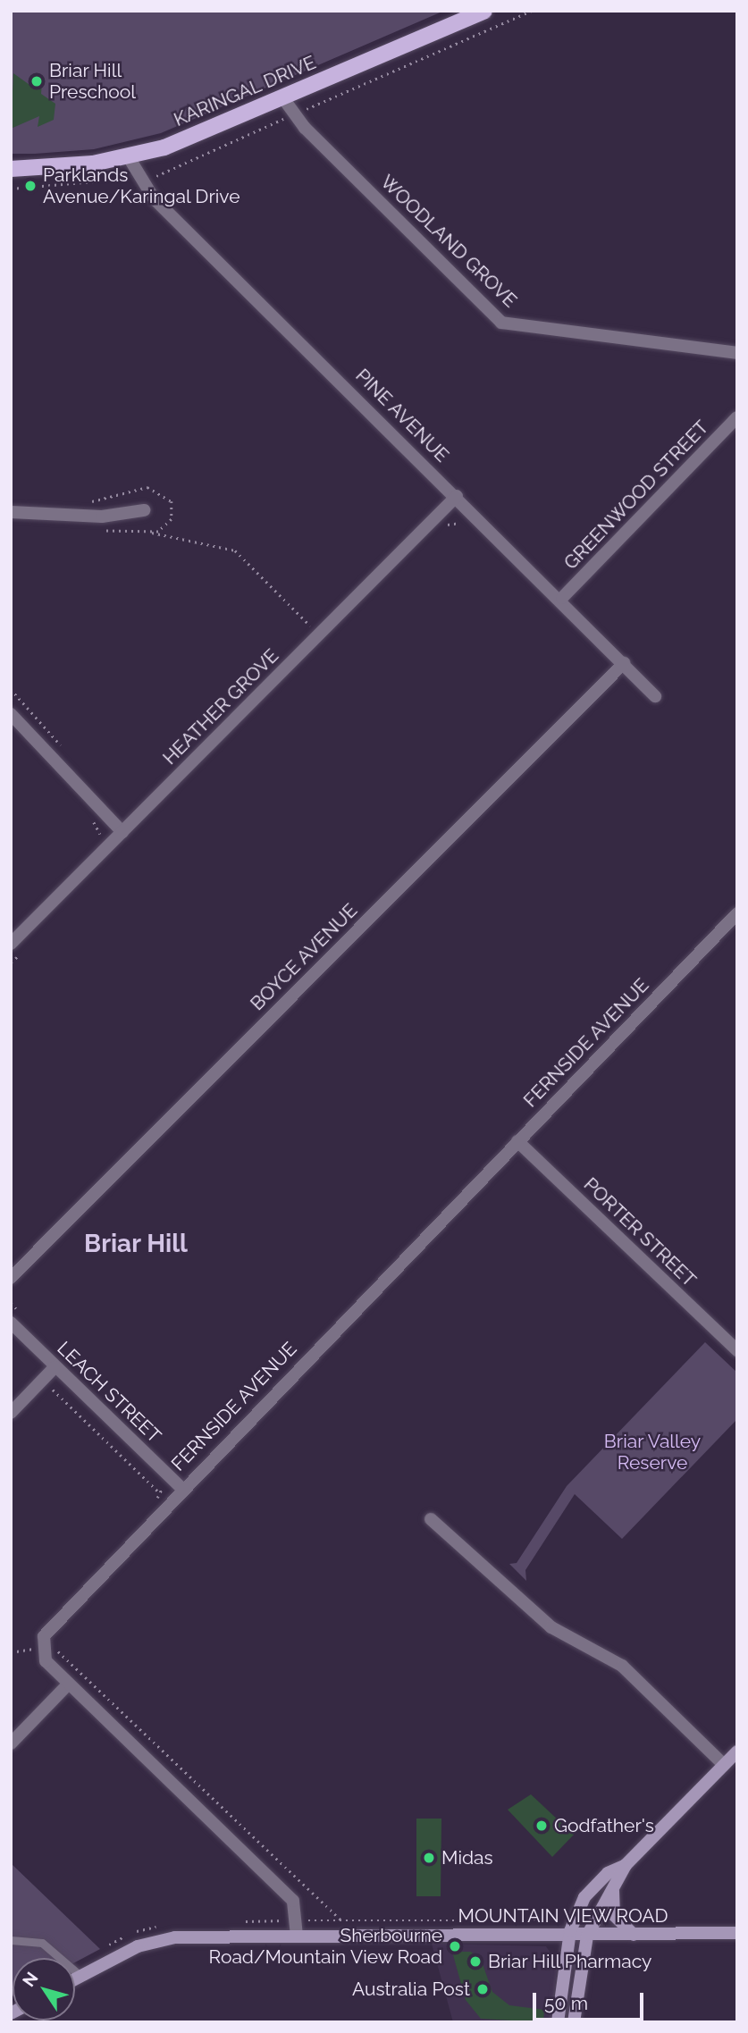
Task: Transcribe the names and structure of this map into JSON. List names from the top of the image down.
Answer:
{
  "streets": {
    "main road": ["KARINGAL DRIVE"],
    "street": [
      "WOODLAND GROVE",
      "PINE AVENUE",
      "GREENWOOD STREET",
      "HEATHER GROVE",
      "BOYCE AVENUE",
      "FERNSIDE AVENUE",
      "PORTER STREET",
      "LEACH STREET",
      "MOUNTAIN VIEW ROAD"
    ]
  },
  "crossings": [
    ["KARINGAL DRIVE", "WOODLAND GROVE"],
    ["KARINGAL DRIVE", "PINE AVENUE"],
    ["PINE AVENUE", "GREENWOOD STREET"],
    ["PINE AVENUE", "HEATHER GROVE"],
    ["PINE AVENUE", "BOYCE AVENUE"],
    ["FERNSIDE AVENUE", "PORTER STREET"],
    ["FERNSIDE AVENUE", "LEACH STREET"]
  ],
  "districts": ["Briar Hill"],
  "parks": ["Briar Valley Reserve"],
  "places": [
    "Briar Hill Preschool",
    "Parklands Avenue/Karingal Drive",
    "Godfather's",
    "Midas",
    "Sherbourne Road/Mountain View Road",
    "Briar Hill Pharmacy",
    "Australia Post"
  ],
  "scale_bar": "50 m",
  "north": "top left"
}
